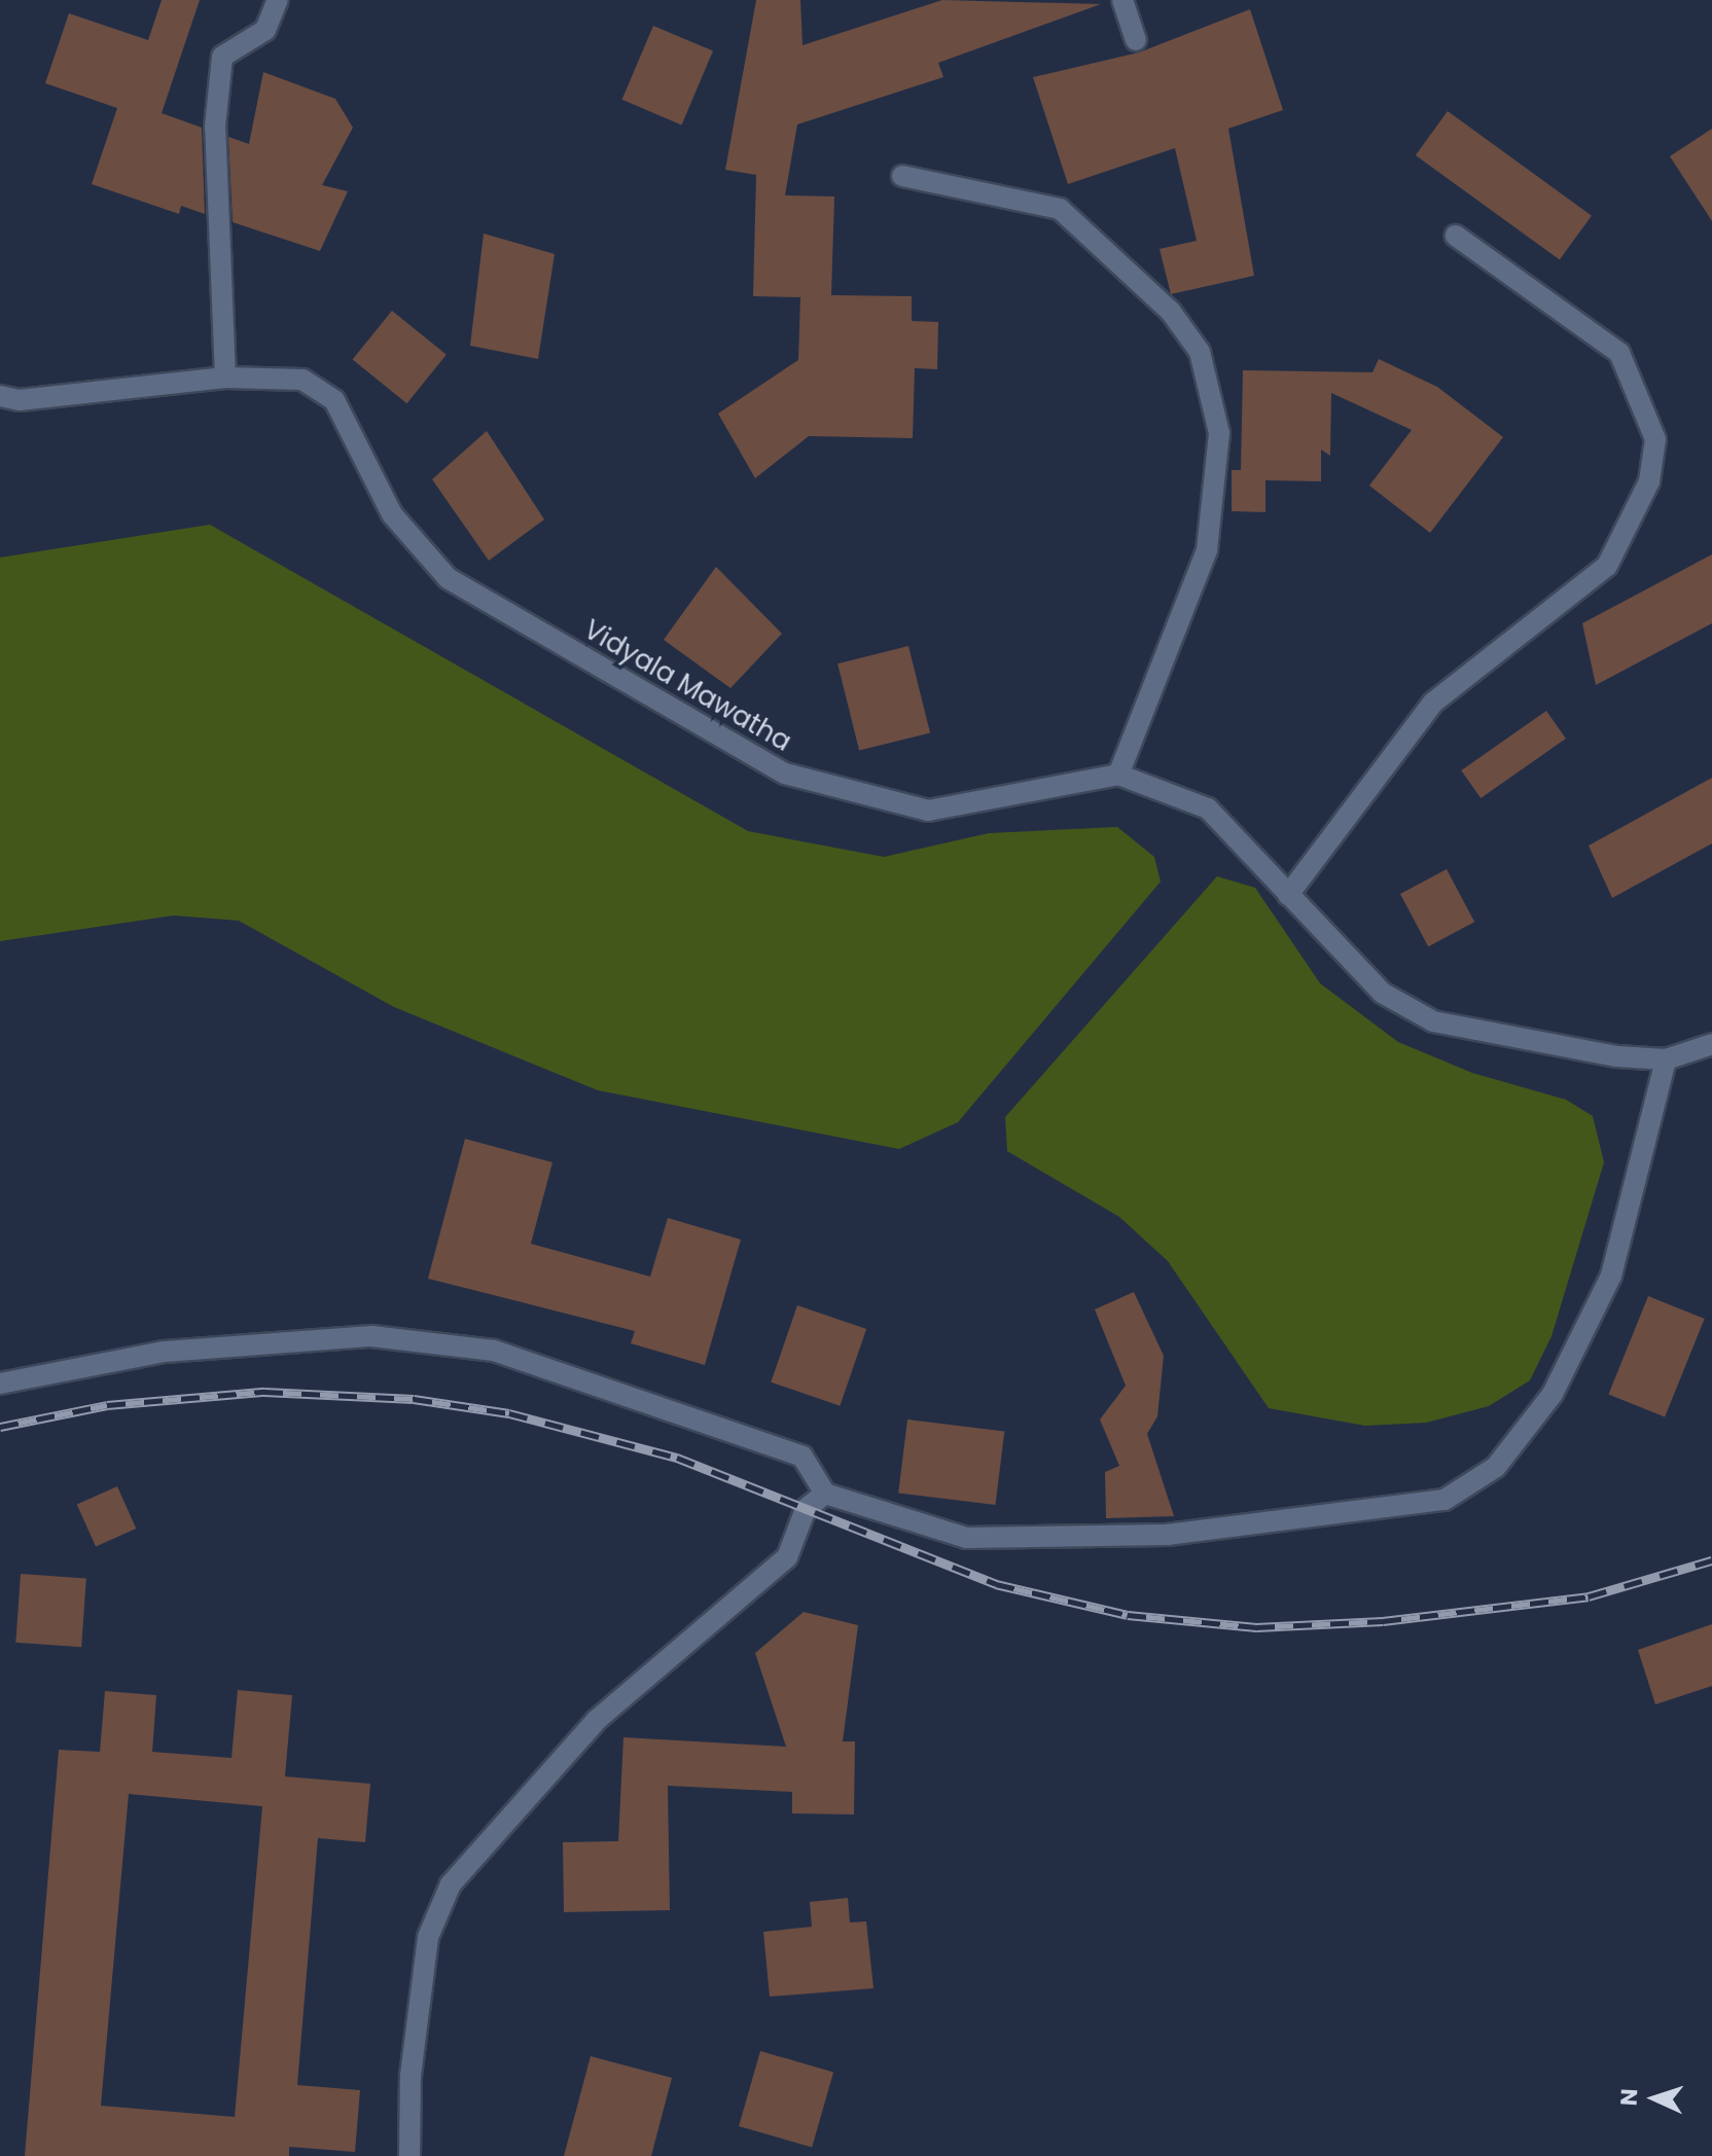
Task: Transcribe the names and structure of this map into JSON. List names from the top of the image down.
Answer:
{
  "streets": {
    "street": ["Vidyala Mawatha"]
  },
  "north": "left"
}
